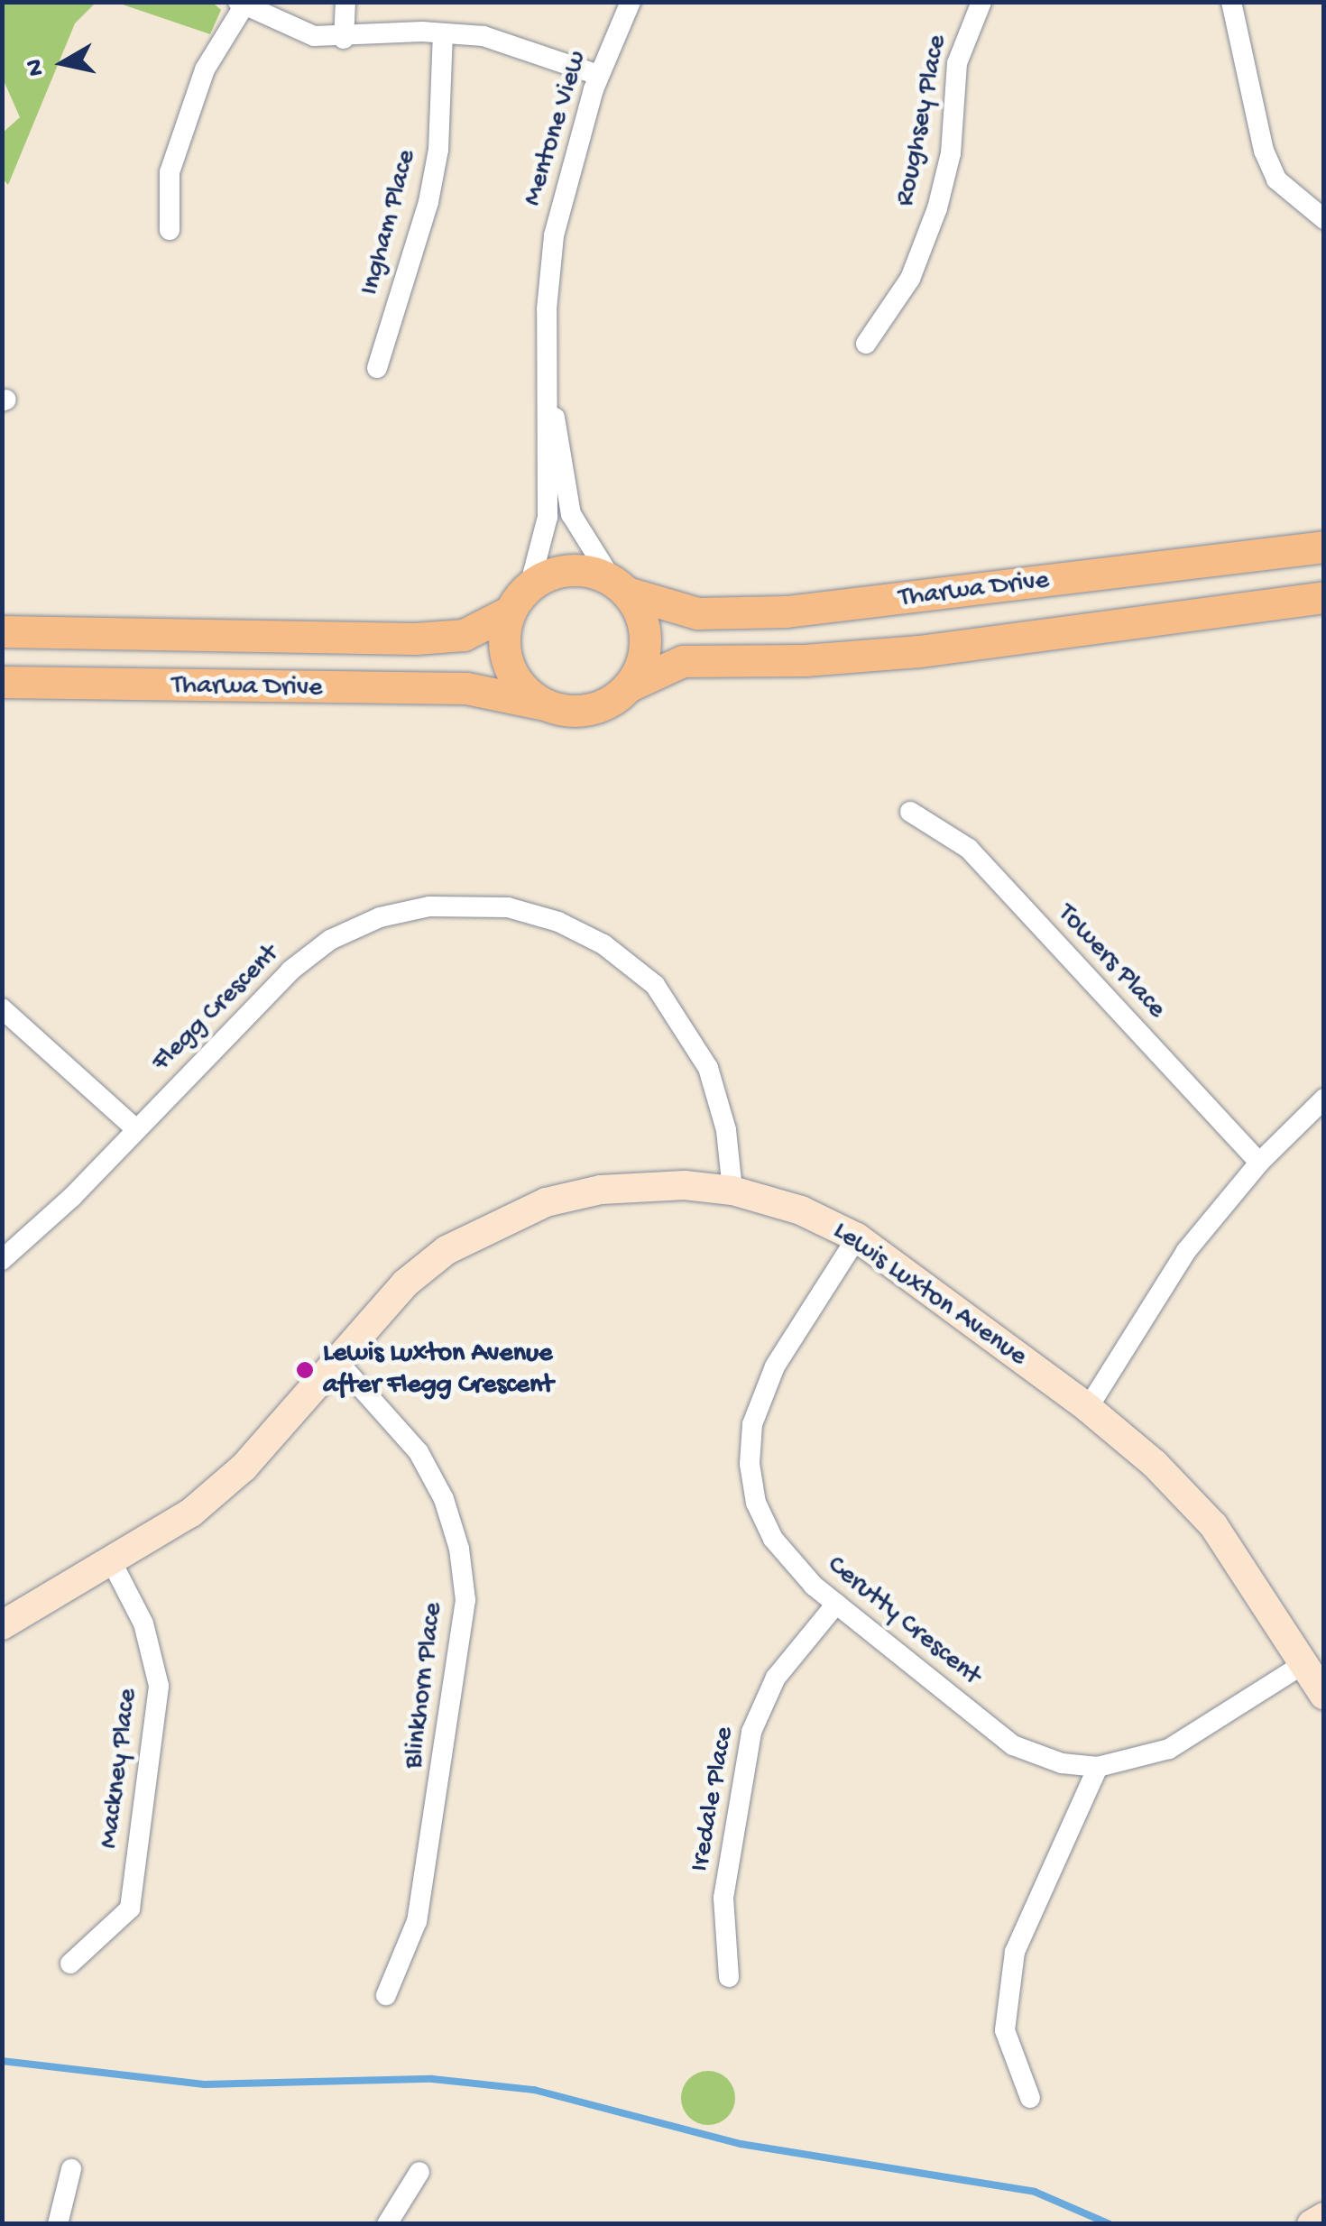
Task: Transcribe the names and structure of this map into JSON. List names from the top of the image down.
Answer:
{
  "streets": {
    "main road": ["Tharwa Drive"],
    "street": [
      "Roughsey Place",
      "Mentone View",
      "Ingham Place",
      "Towers Place",
      "Flegg Crescent",
      "Lewis Luxton Avenue",
      "Cerutty Crescent",
      "Blinkhorn Place",
      "Mackney Place",
      "Iredale Place"
    ]
  },
  "crossings": [
    ["Mentone View", "Tharwa Drive"],
    ["Flegg Crescent", "Lewis Luxton Avenue"],
    ["Lewis Luxton Avenue", "Cerutty Crescent"],
    ["Lewis Luxton Avenue", "Blinkhorn Place"],
    ["Lewis Luxton Avenue", "Mackney Place"],
    ["Cerutty Crescent", "Iredale Place"]
  ],
  "places": ["Lewis Luxton Avenue after Flegg Crescent"],
  "north": "left"
}
